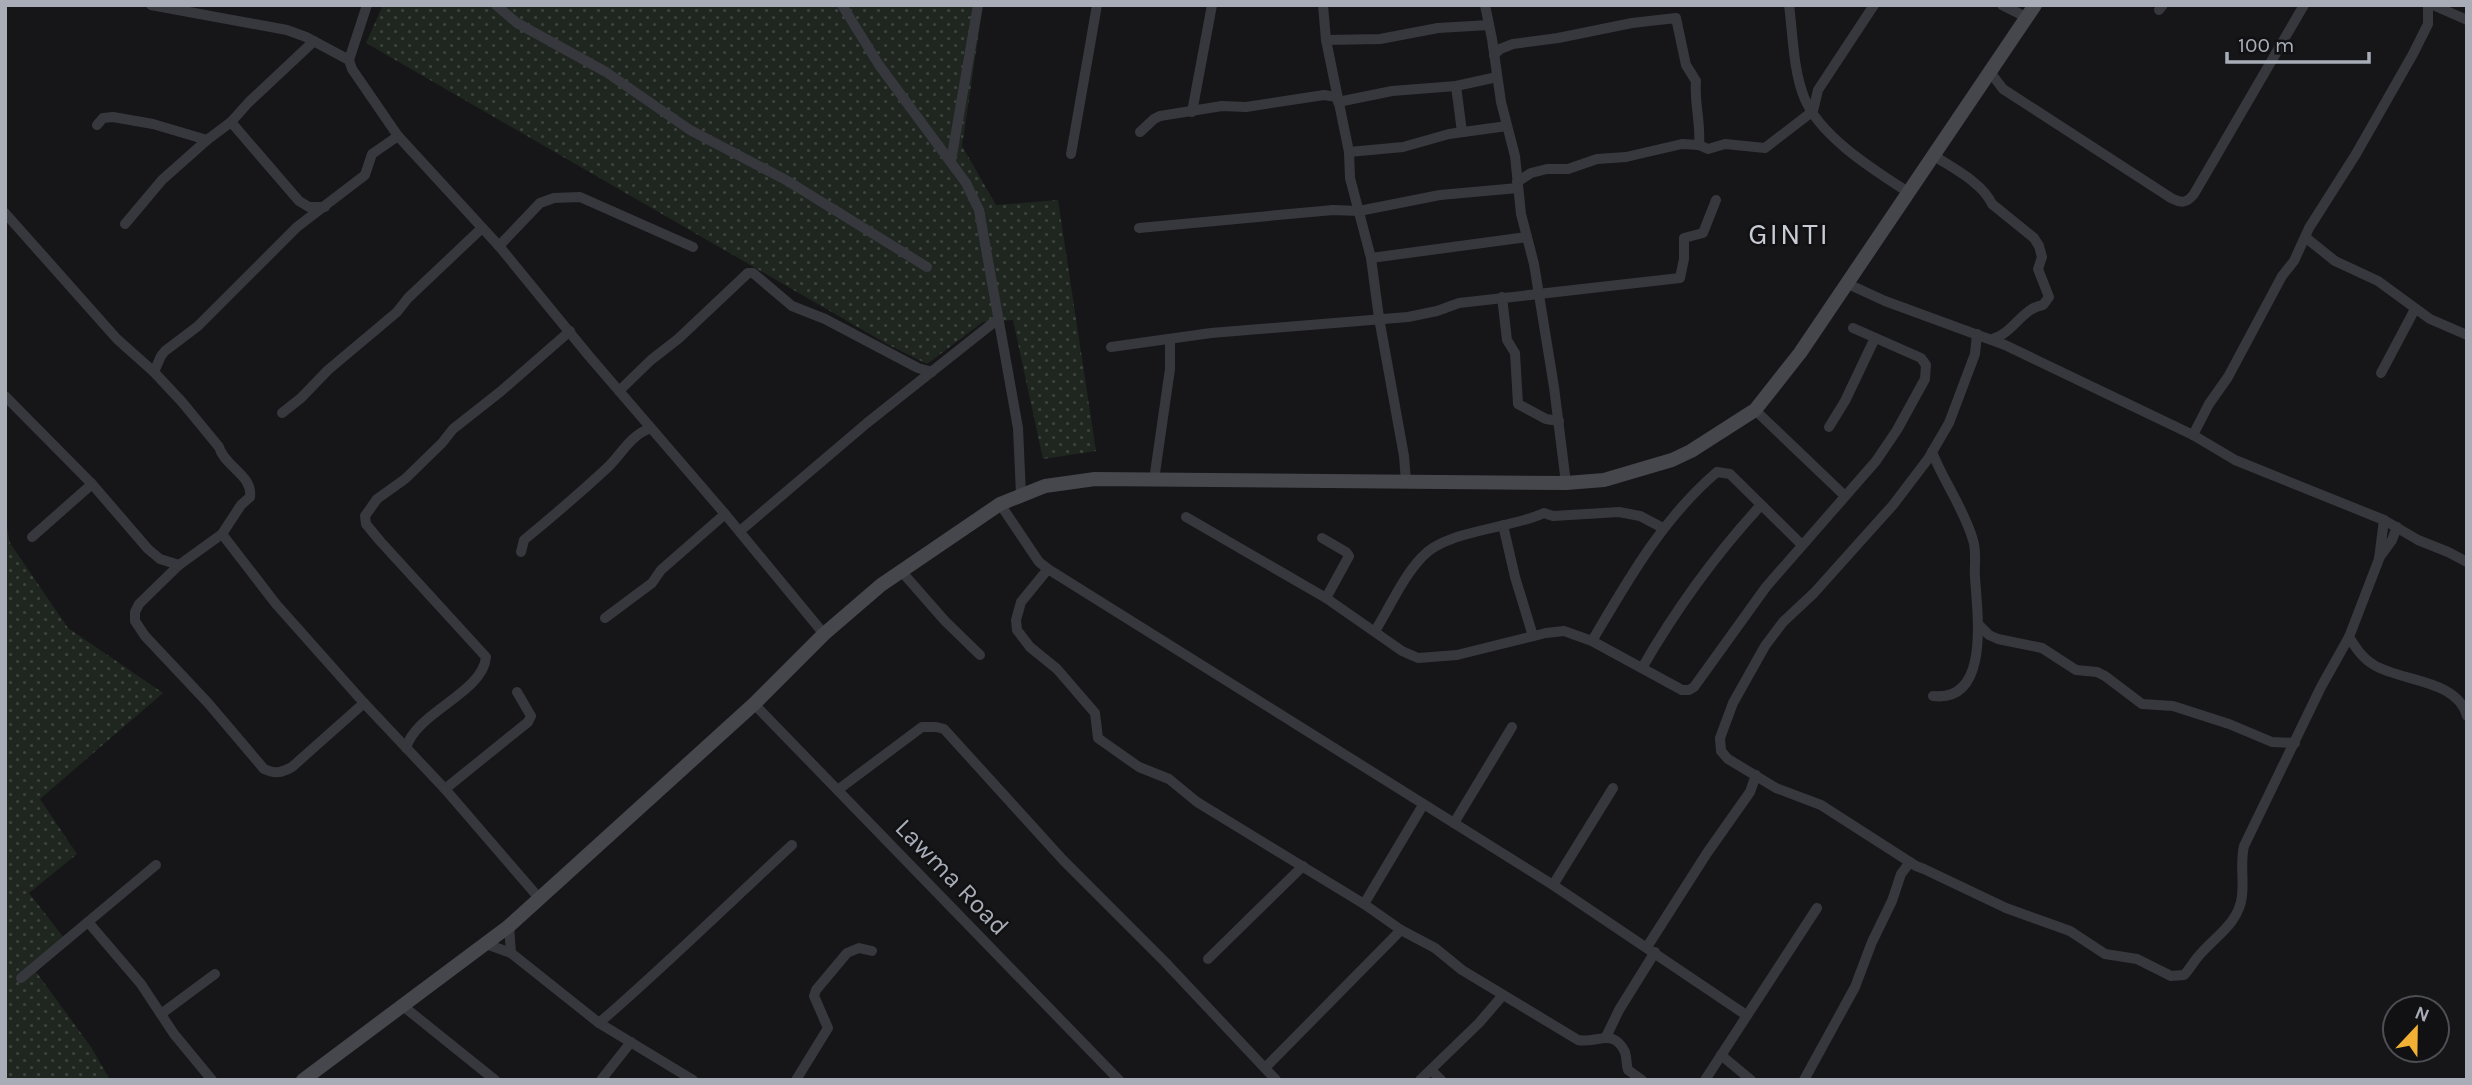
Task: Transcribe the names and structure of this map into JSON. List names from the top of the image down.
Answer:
{
  "streets": {
    "street": ["Lawma Road"]
  },
  "districts": ["GINTI"],
  "scale_bar": "100 m",
  "north": "top"
}
